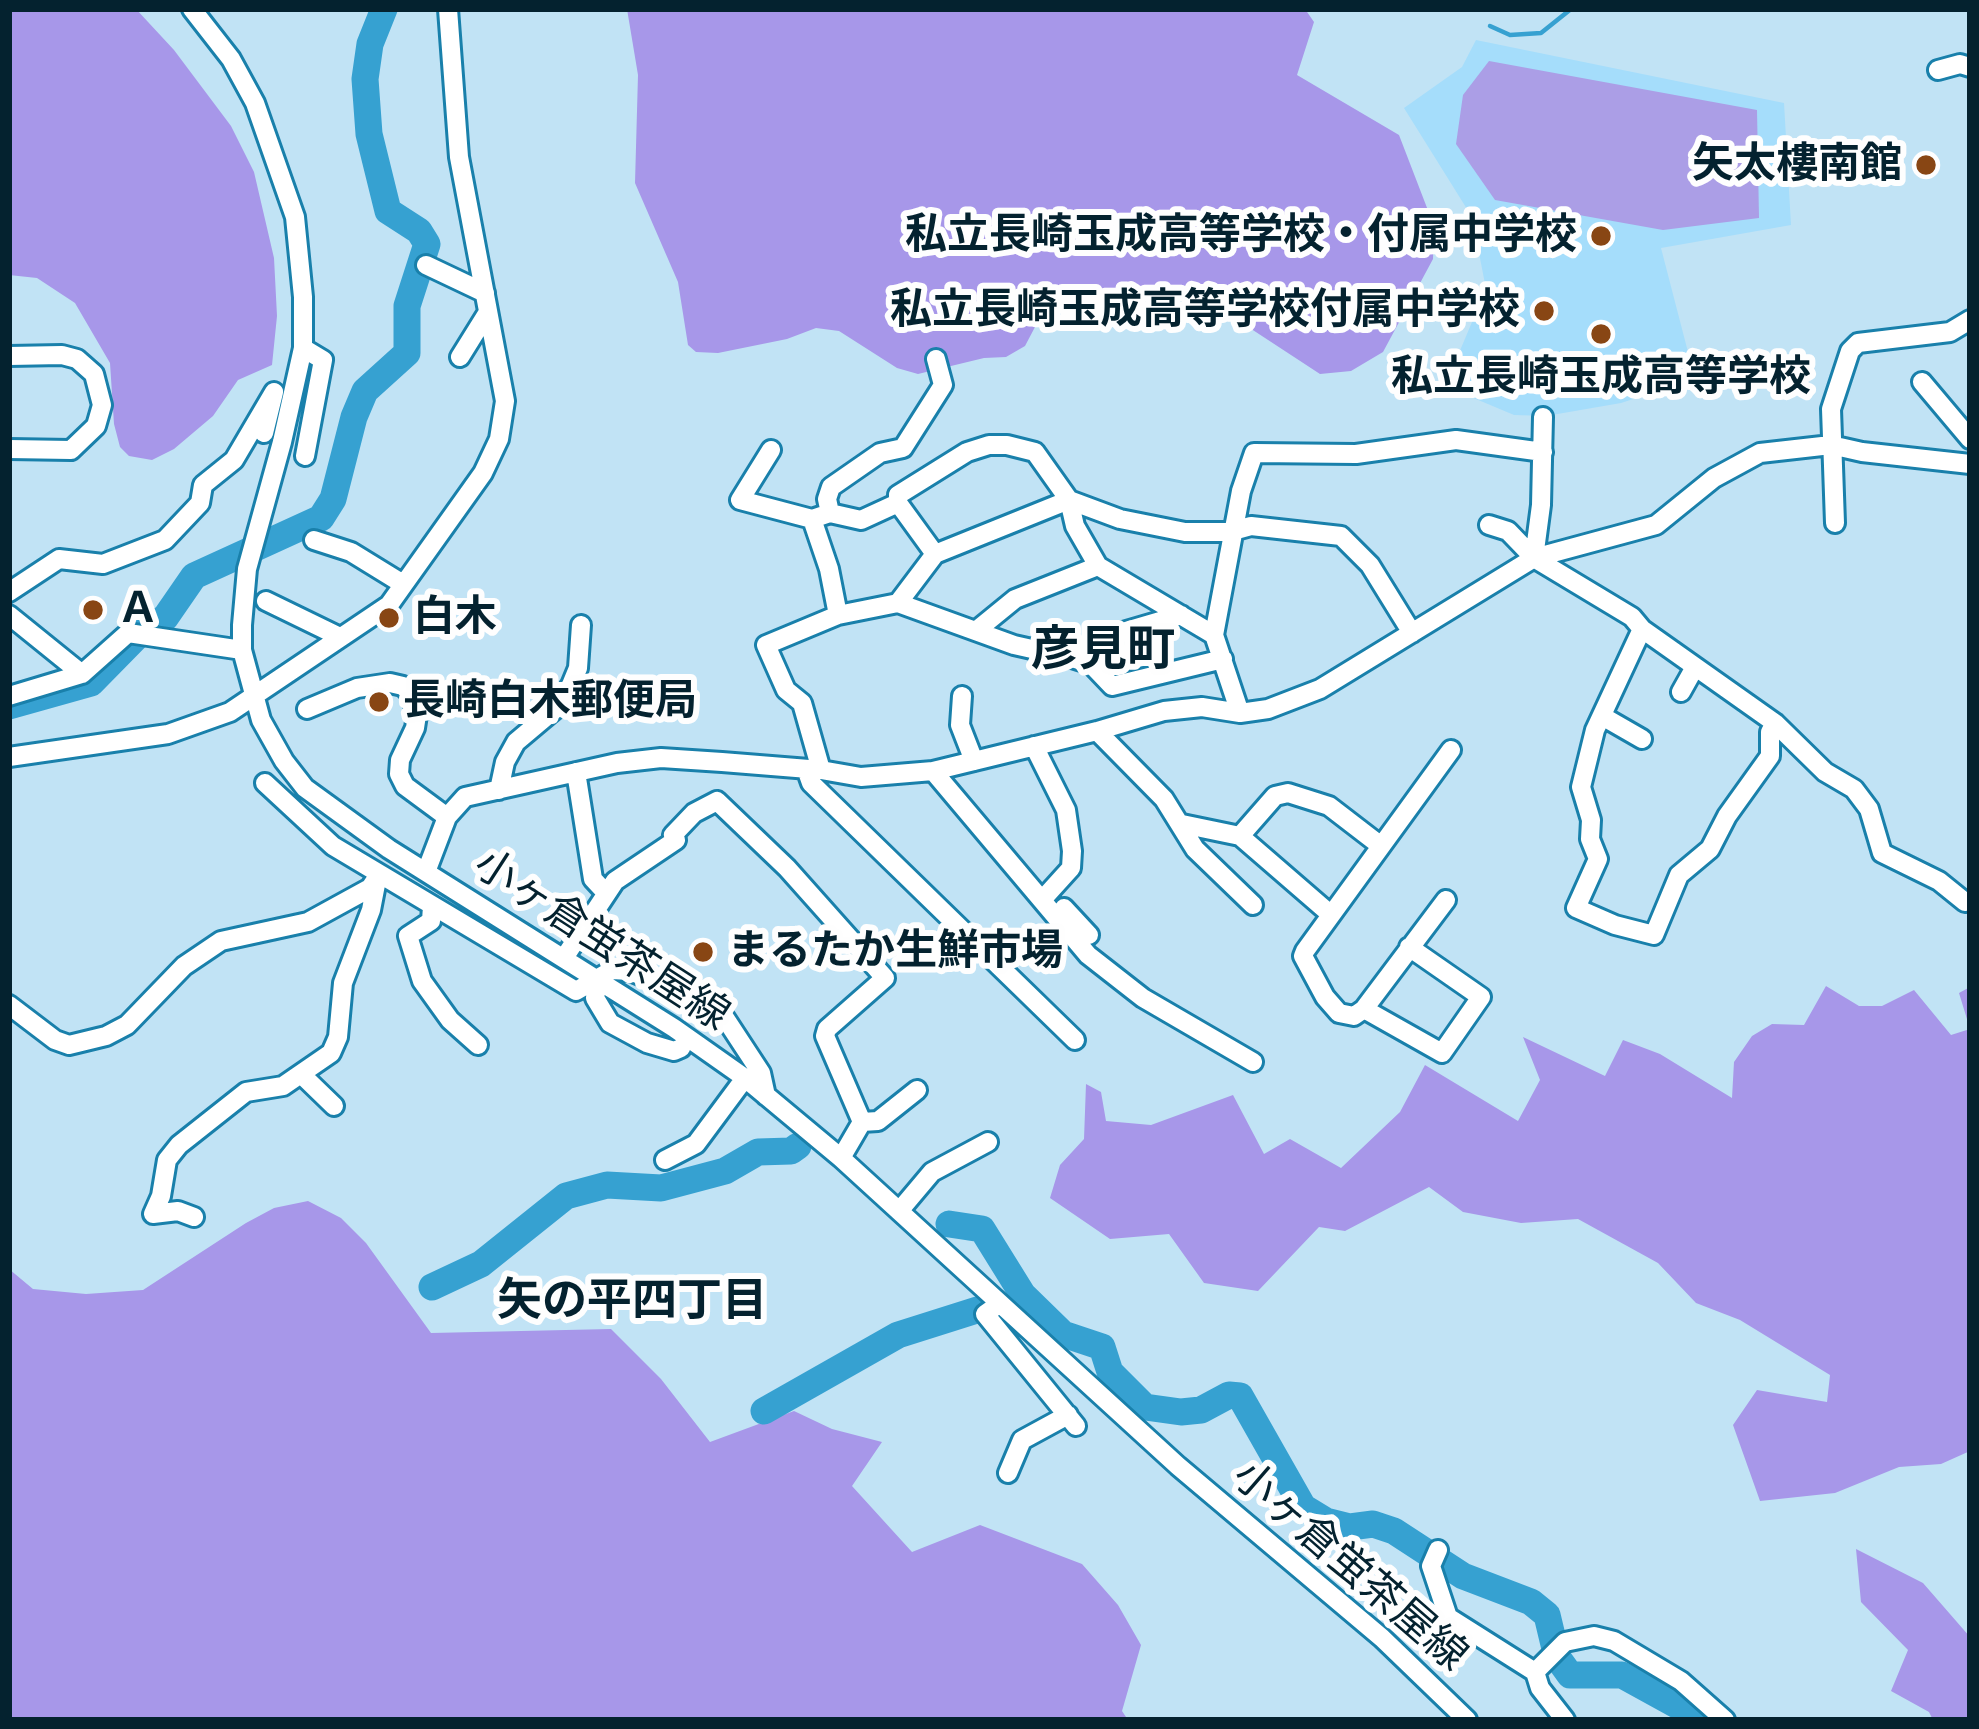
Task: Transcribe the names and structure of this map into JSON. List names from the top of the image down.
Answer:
{
  "streets": {
    "street": ["小ヶ倉蛍茶屋線"]
  },
  "districts": ["彦見町", "矢の平四丁目"],
  "places": [
    "矢太樓南館",
    "私立長崎玉成高等学校・付属中学校",
    "私立長崎玉成高等学校付属中学校",
    "私立長崎玉成高等学校",
    "Ａ",
    "白木",
    "長崎白木郵便局",
    "まるたか生鮮市場"
  ]
}
